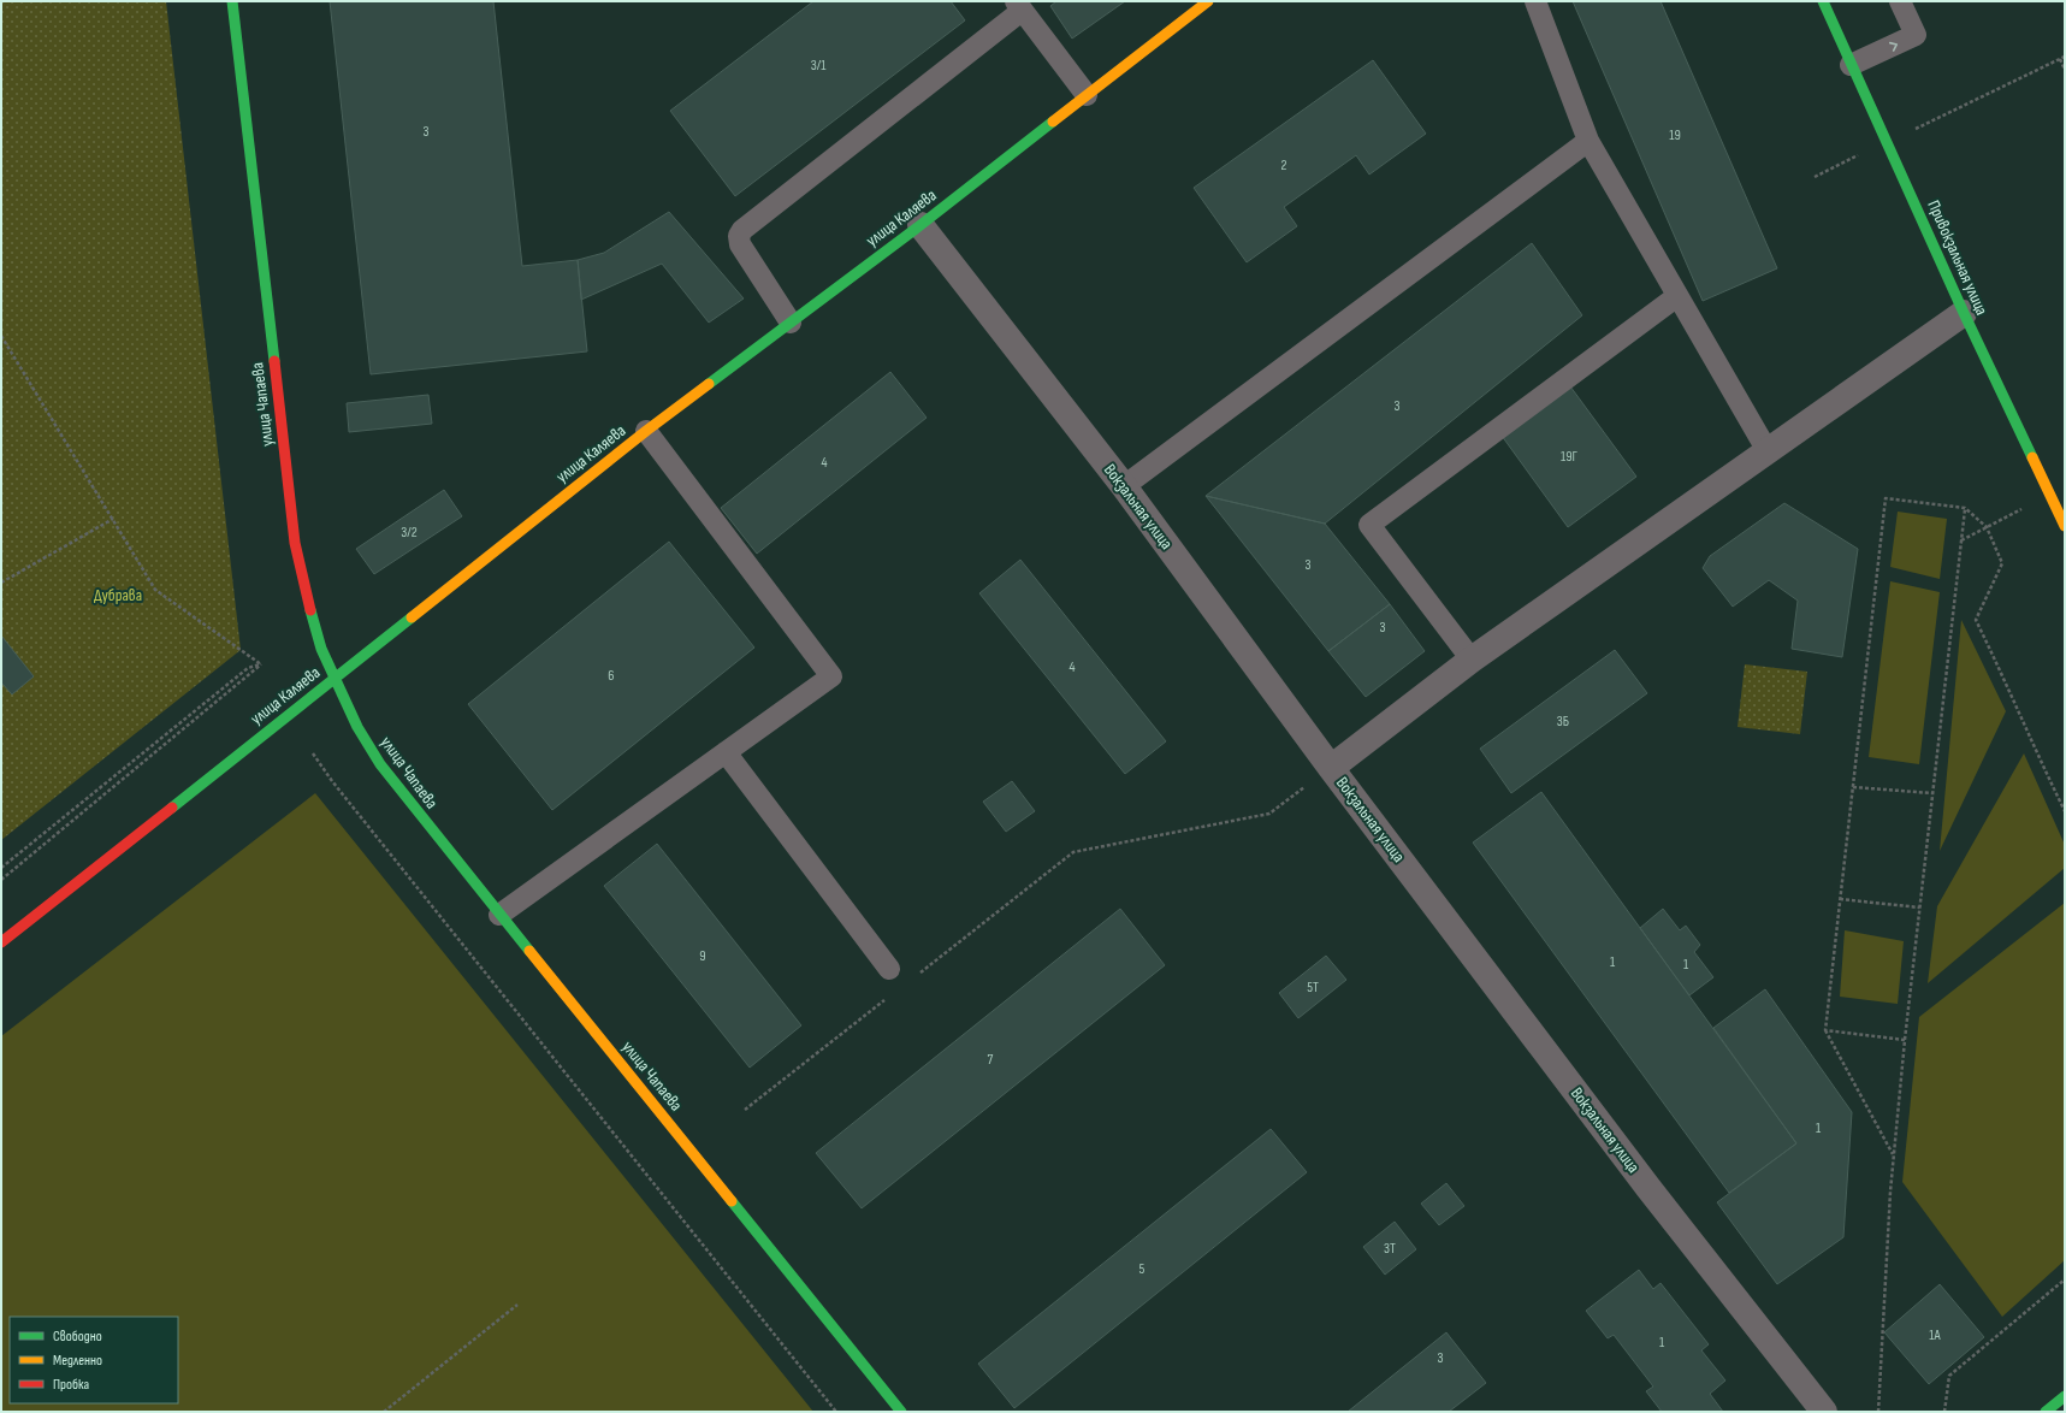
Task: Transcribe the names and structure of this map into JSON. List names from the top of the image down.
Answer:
{
  "streets": {
    "street": [
      "улица Каляева",
      "Привокзальная улица",
      "улица Чапаева",
      "Вокзальная улица"
    ]
  },
  "crossings": [
    ["улица Каляева", "улица Чапаева"],
    ["улица Каляева", "Вокзальная улица"]
  ],
  "parks": ["Дубрава"],
  "house_numbers": [
    "3/1",
    "3",
    "19",
    "2",
    "3",
    "19Г",
    "4",
    "3/2",
    "3",
    "3",
    "4",
    "6",
    "3Б",
    "9",
    "1",
    "1",
    "5Т",
    "7",
    "1",
    "3Т",
    "5",
    "1А",
    "1",
    "3"
  ],
  "legend": ["Свободно", "Медленно", "Пробка"]
}
